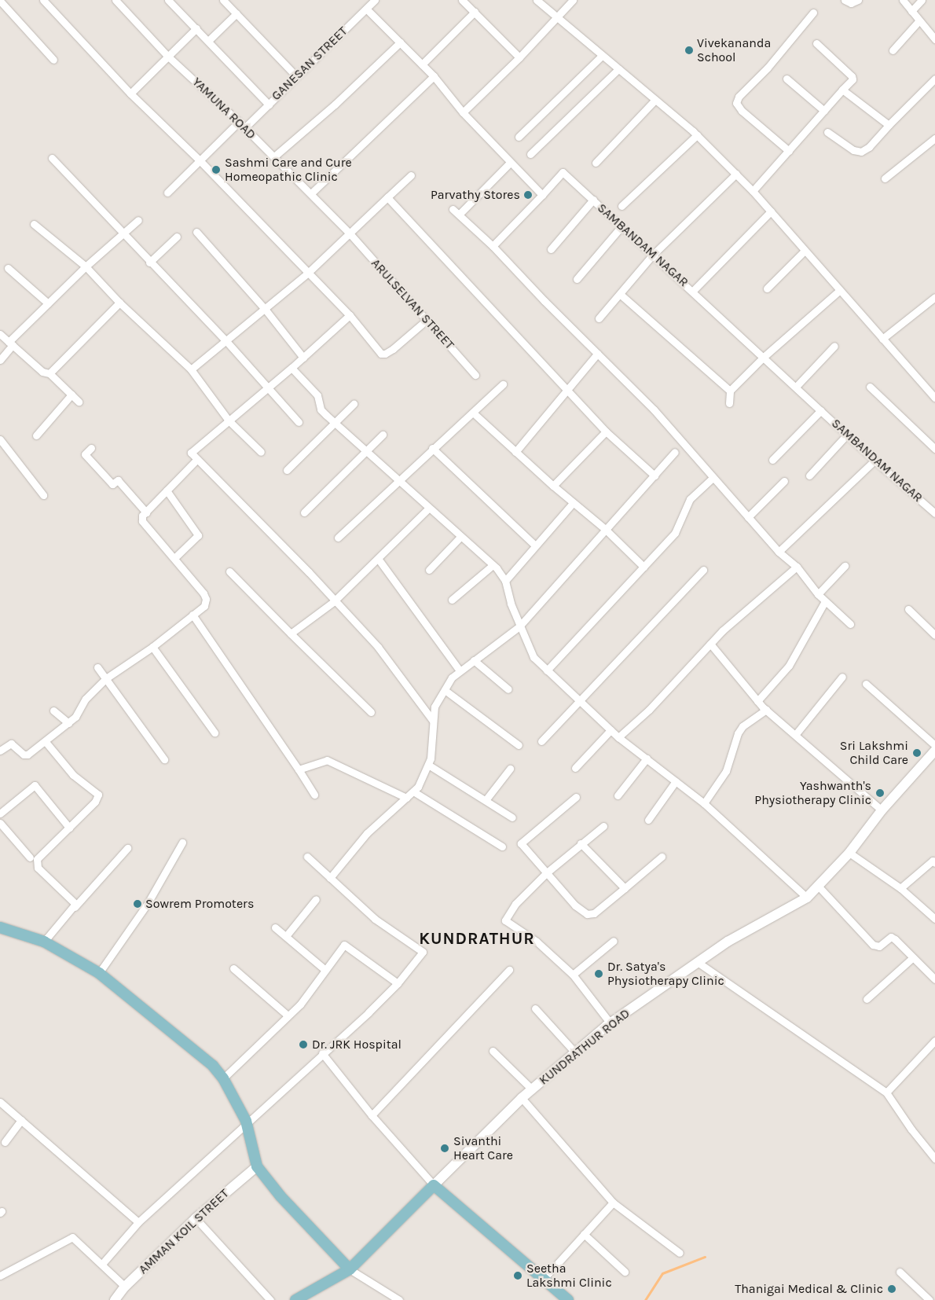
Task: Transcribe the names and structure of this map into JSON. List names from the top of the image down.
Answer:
{
  "streets": {
    "street": [
      "GANESAN STREET",
      "YAMUNA ROAD",
      "SAMBANDAM NAGAR",
      "ARULSELVAN STREET",
      "KUNDRATHUR ROAD",
      "AMMAN KOIL STREET"
    ]
  },
  "crossings": [
    ["GANESAN STREET", "YAMUNA ROAD"],
    ["YAMUNA ROAD", "ARULSELVAN STREET"]
  ],
  "districts": ["KUNDRATHUR"],
  "places": [
    "Vivekananda School",
    "Sashmi Care and Cure Homeopathic Clinic",
    "Parvathy Stores",
    "Sri Lakshmi Child Care",
    "Yashwanth's Physiotherapy Clinic",
    "Sowrem Promoters",
    "Dr. Satya's Physiotherapy Clinic",
    "Dr. JRK Hospital",
    "Sivanthi Heart Care",
    "Seetha Lakshmi Clinic",
    "Thanigai Medical & Clinic"
  ]
}
